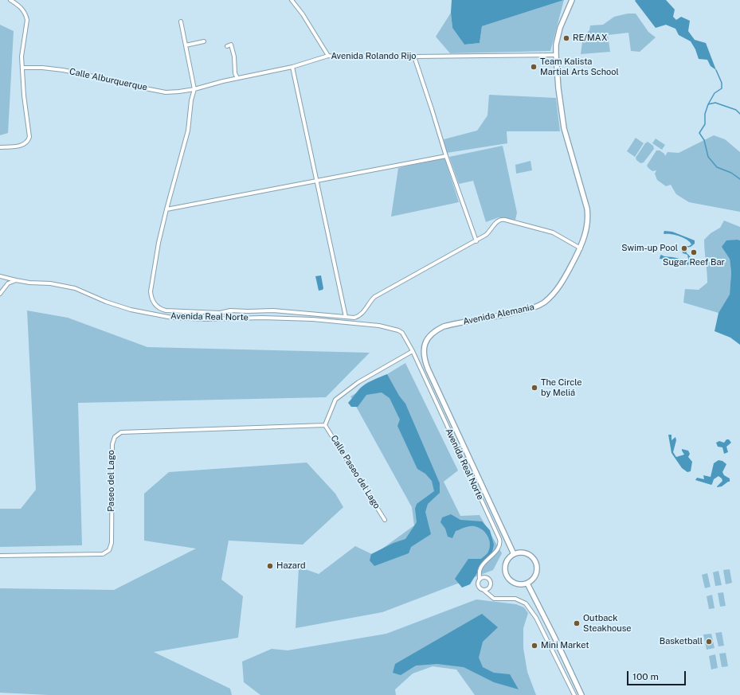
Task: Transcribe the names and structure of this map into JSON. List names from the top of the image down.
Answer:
{
  "streets": {
    "street": [
      "Avenida Rolando Rijo",
      "Calle Alburquerque",
      "Avenida Alemania",
      "Avenida Real Norte",
      "Calle Paseo del Lago",
      "Paseo del Lago"
    ]
  },
  "crossings": [
    ["Avenida Rolando Rijo", "Calle Alburquerque"],
    ["Avenida Rolando Rijo", "Avenida Alemania"],
    ["Calle Paseo del Lago", "Paseo del Lago"]
  ],
  "places": [
    "RE/MAX",
    "Team Kalista Martial Arts School",
    "Swim-up Pool",
    "Sugar Reef Bar",
    "The Circle by Meliá",
    "Hazard",
    "Outback Steakhouse",
    "Basketball",
    "Mini Market"
  ],
  "scale_bar": "100 m"
}
